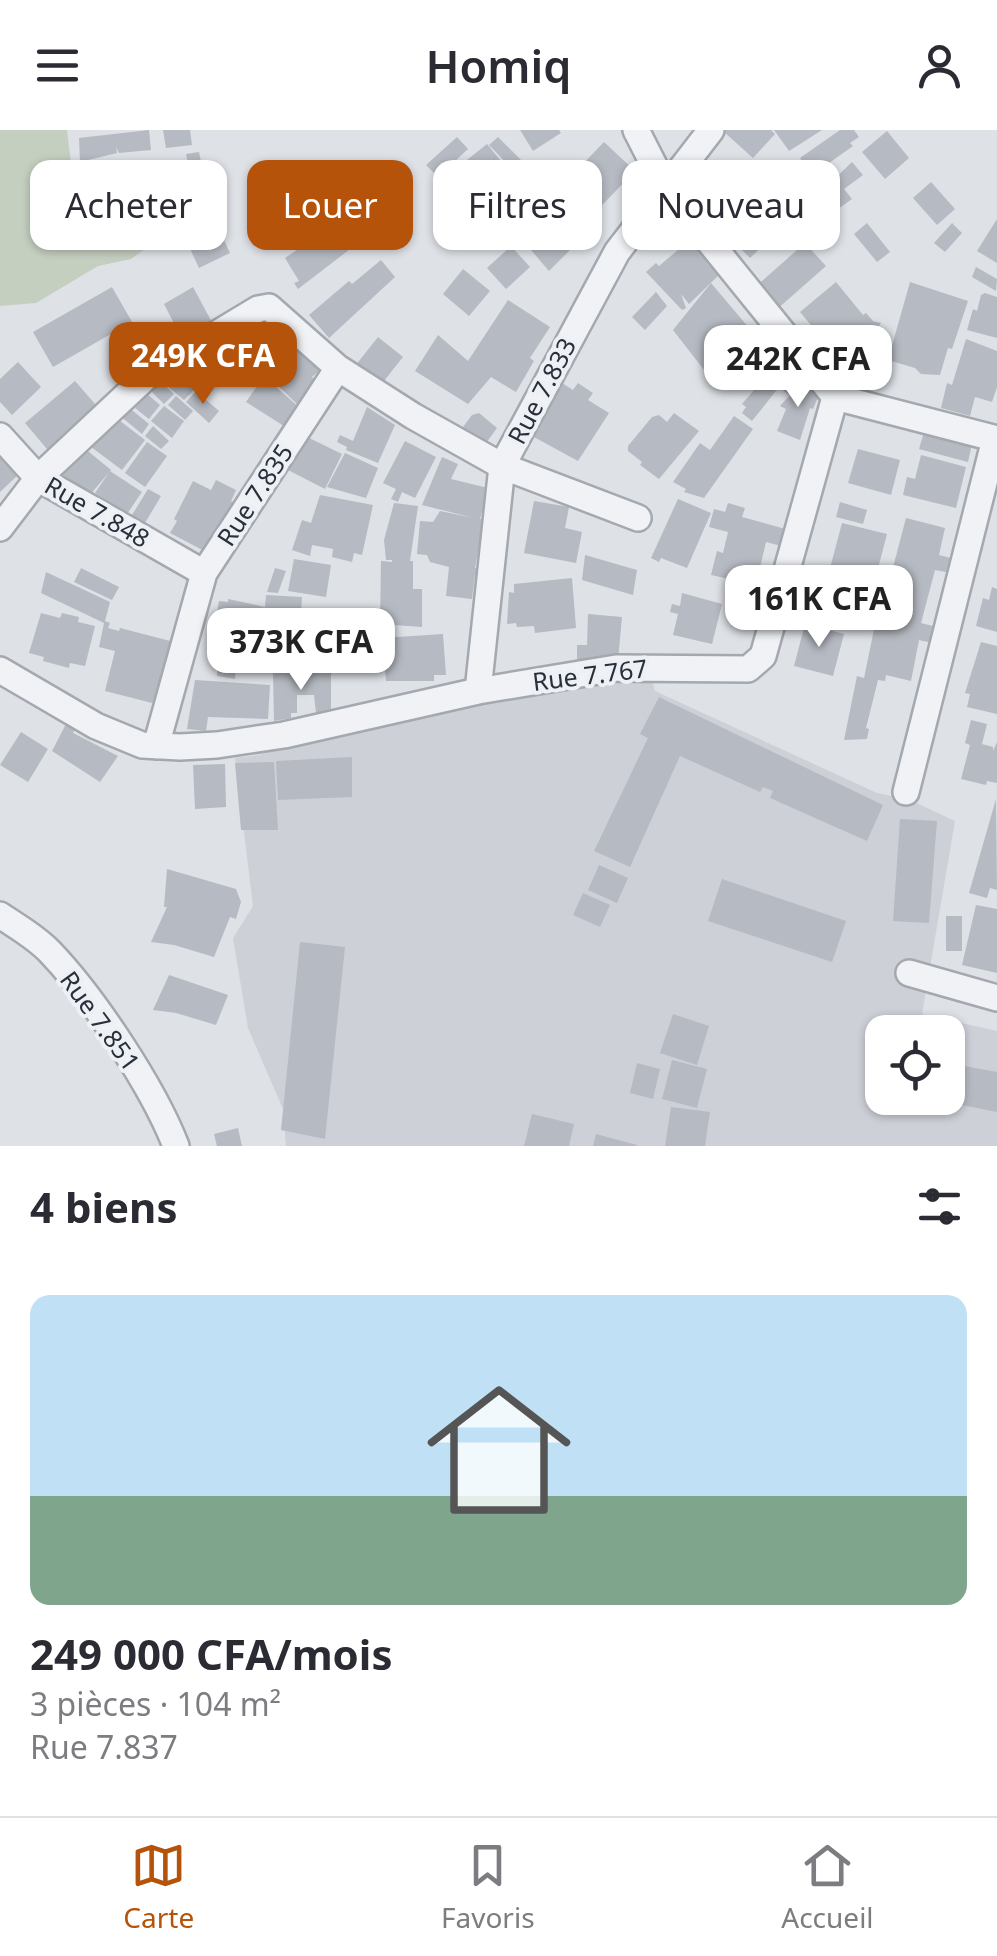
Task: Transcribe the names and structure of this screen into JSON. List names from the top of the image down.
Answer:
{
  "streets": {
    "street": [
      "Rue 7.833",
      "Rue 7.835",
      "Rue 7.848",
      "Rue 7.767",
      "Rue 7.851"
    ]
  },
  "crossings": [
    ["Rue 7.833", "Rue 7.767"],
    ["Rue 7.835", "Rue 7.848"],
    ["Rue 7.835", "Rue 7.767"]
  ],
  "page": {
    "header": "Homiq",
    "chip": [
      "Acheter",
      "Louer",
      "Filtres",
      "Nouveau"
    ],
    "price": [
      "249K CFA",
      "242K CFA",
      "161K CFA",
      "373K CFA"
    ],
    "heading": "4 biens",
    "list": [
      {
        "name": "249 000 CFA/mois",
        "note": "3 pièces · 104 m² · Rue 7.837"
      }
    ],
    "tabs": ["Carte", "Favoris", "Accueil"]
  }
}
